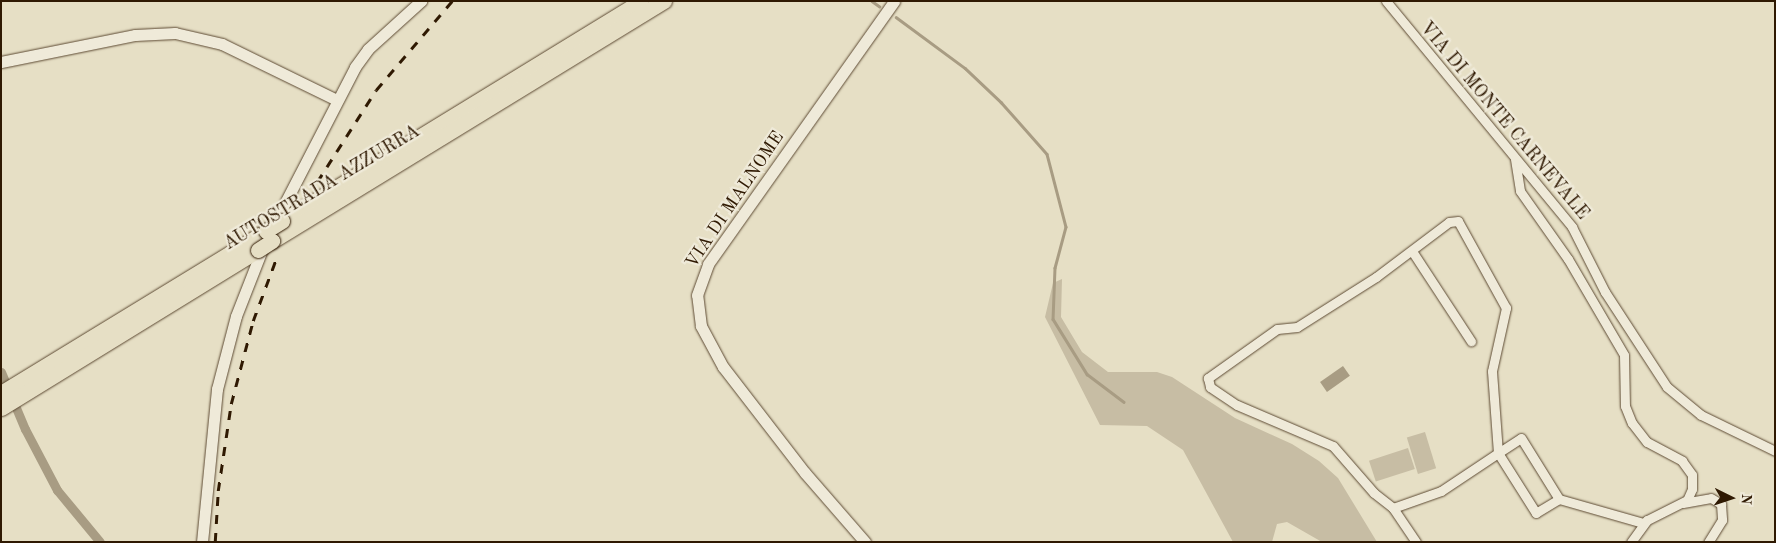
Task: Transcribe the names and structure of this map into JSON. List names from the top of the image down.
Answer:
{
  "streets": {
    "highway": ["AUTOSTRADA AZZURRA"],
    "street": ["VIA DI MONTE CARNEVALE", "VIA DI MALNOME"]
  },
  "north": "right"
}
